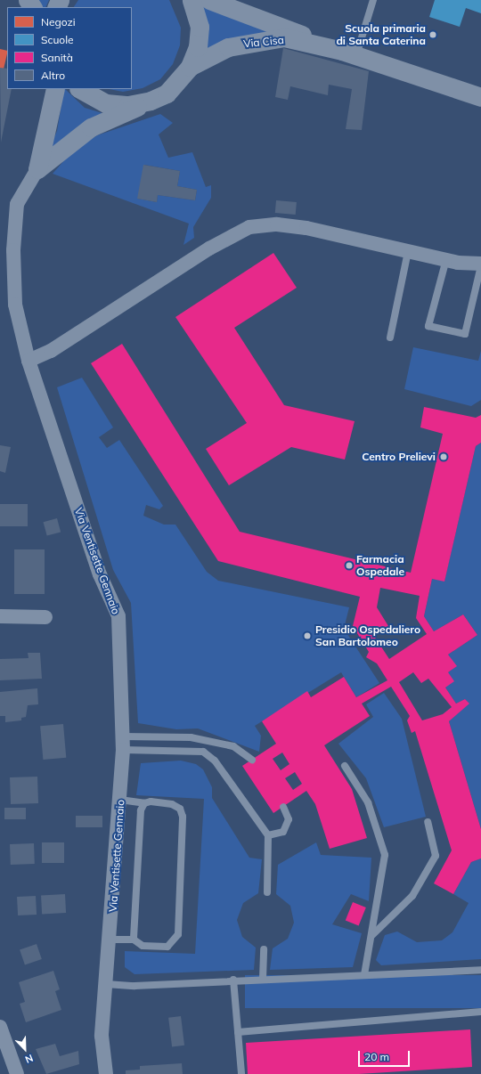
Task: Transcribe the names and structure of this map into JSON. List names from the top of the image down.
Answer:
{
  "streets": {
    "street": ["Via Cisa", "Via Ventisette Gennaio"]
  },
  "places": [
    "Scuola primaria di Santa Caterina",
    "Centro Prelievi",
    "Farmacia Ospedale",
    "Presidio Ospedaliero San Bartolomeo"
  ],
  "legend": [
    "Negozi",
    "Scuole",
    "Sanità",
    "Altro"
  ],
  "scale_bar": "20 m",
  "north": "bottom right"
}
